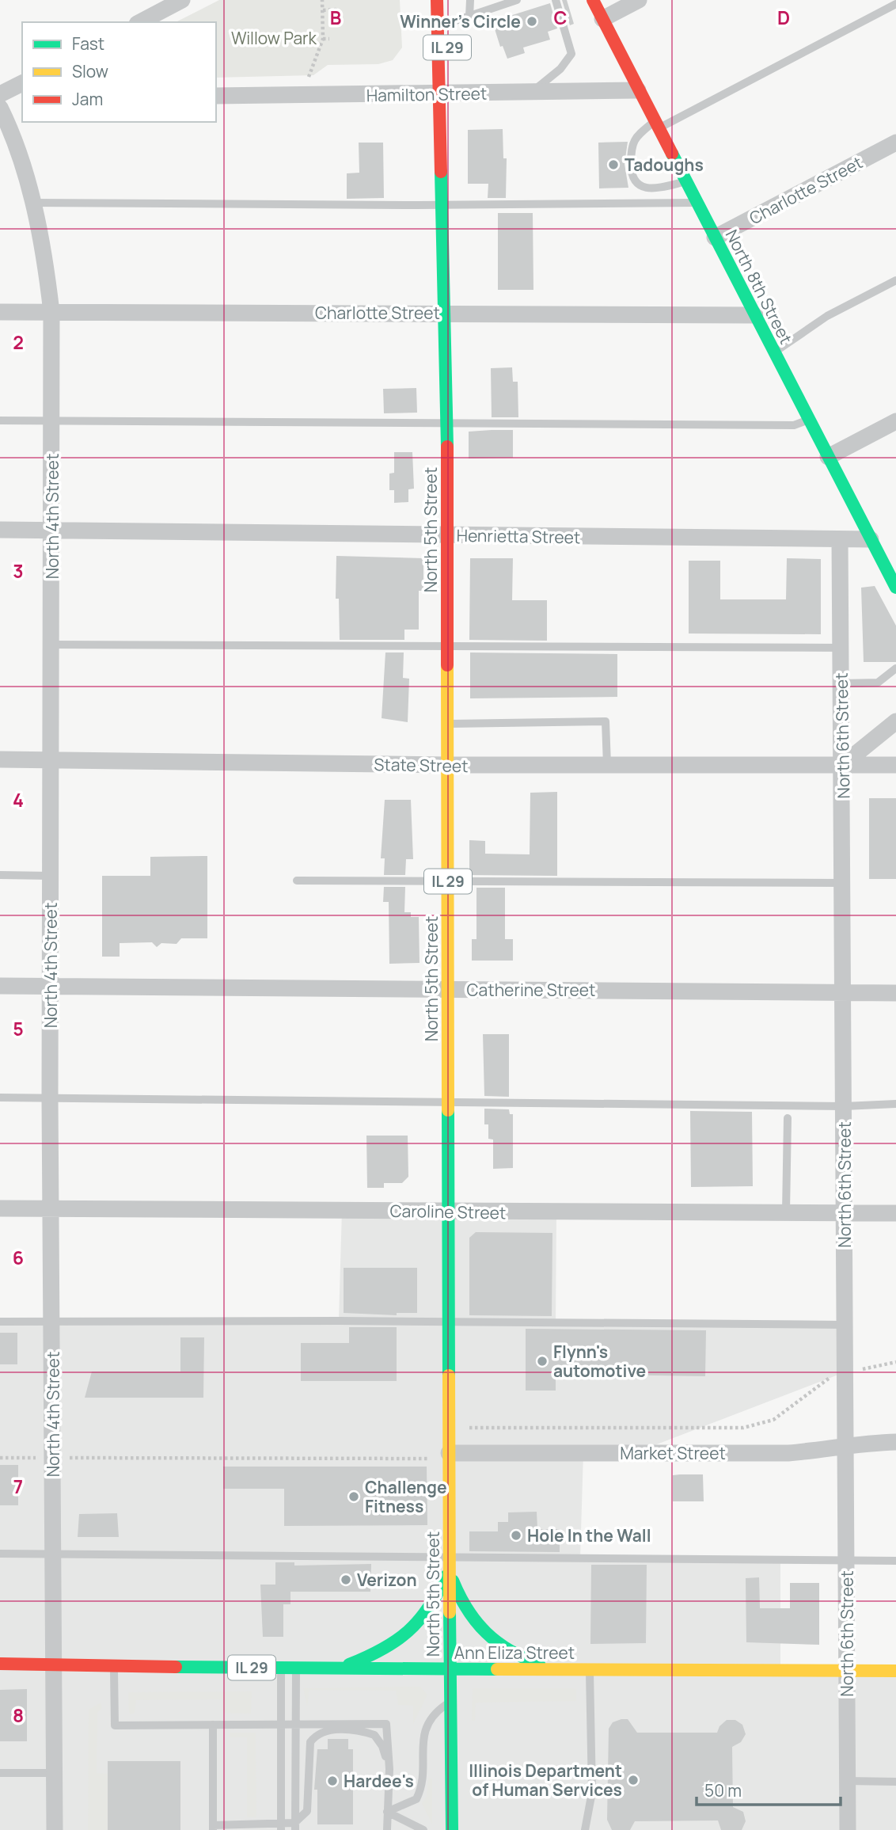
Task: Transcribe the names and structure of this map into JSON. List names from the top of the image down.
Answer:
{
  "streets": {
    "main road": [
      "IL 29",
      "North 8th Street",
      "North 5th Street",
      "Ann Eliza Street"
    ],
    "street": [
      "Hamilton Street",
      "Charlotte Street",
      "North 4th Street",
      "Henrietta Street",
      "North 6th Street",
      "State Street",
      "Catherine Street",
      "Caroline Street",
      "Market Street"
    ]
  },
  "crossings": [
    ["Hamilton Street", "North 8th Street"],
    ["Hamilton Street", "North 5th Street"],
    ["Charlotte Street", "North 8th Street"],
    ["Charlotte Street", "North 4th Street"],
    ["Charlotte Street", "North 5th Street"],
    ["North 8th Street", "Henrietta Street"],
    ["North 4th Street", "Henrietta Street"],
    ["North 4th Street", "State Street"],
    ["North 4th Street", "Catherine Street"],
    ["North 4th Street", "Caroline Street"],
    ["North 4th Street", "Ann Eliza Street"],
    ["North 5th Street", "Henrietta Street"],
    ["North 5th Street", "State Street"],
    ["North 5th Street", "Catherine Street"],
    ["North 5th Street", "Caroline Street"],
    ["North 5th Street", "Market Street"],
    ["North 5th Street", "Ann Eliza Street"],
    ["Henrietta Street", "North 6th Street"],
    ["North 6th Street", "State Street"],
    ["North 6th Street", "Catherine Street"],
    ["North 6th Street", "Caroline Street"],
    ["North 6th Street", "Market Street"],
    ["North 6th Street", "Ann Eliza Street"]
  ],
  "parks": ["Willow Park"],
  "places": [
    "Winner's Circle",
    "Tadoughs",
    "Flynn's automotive",
    "Challenge Fitness",
    "Hole In the Wall",
    "Verizon",
    "Illinois Department of Human Services",
    "Hardee's"
  ],
  "legend": ["Fast", "Slow", "Jam"],
  "scale_bar": "50 m",
  "grid": {
    "columns": ["B", "C", "D"],
    "rows": [
      "2",
      "3",
      "4",
      "5",
      "6",
      "7",
      "8"
    ]
  }
}
